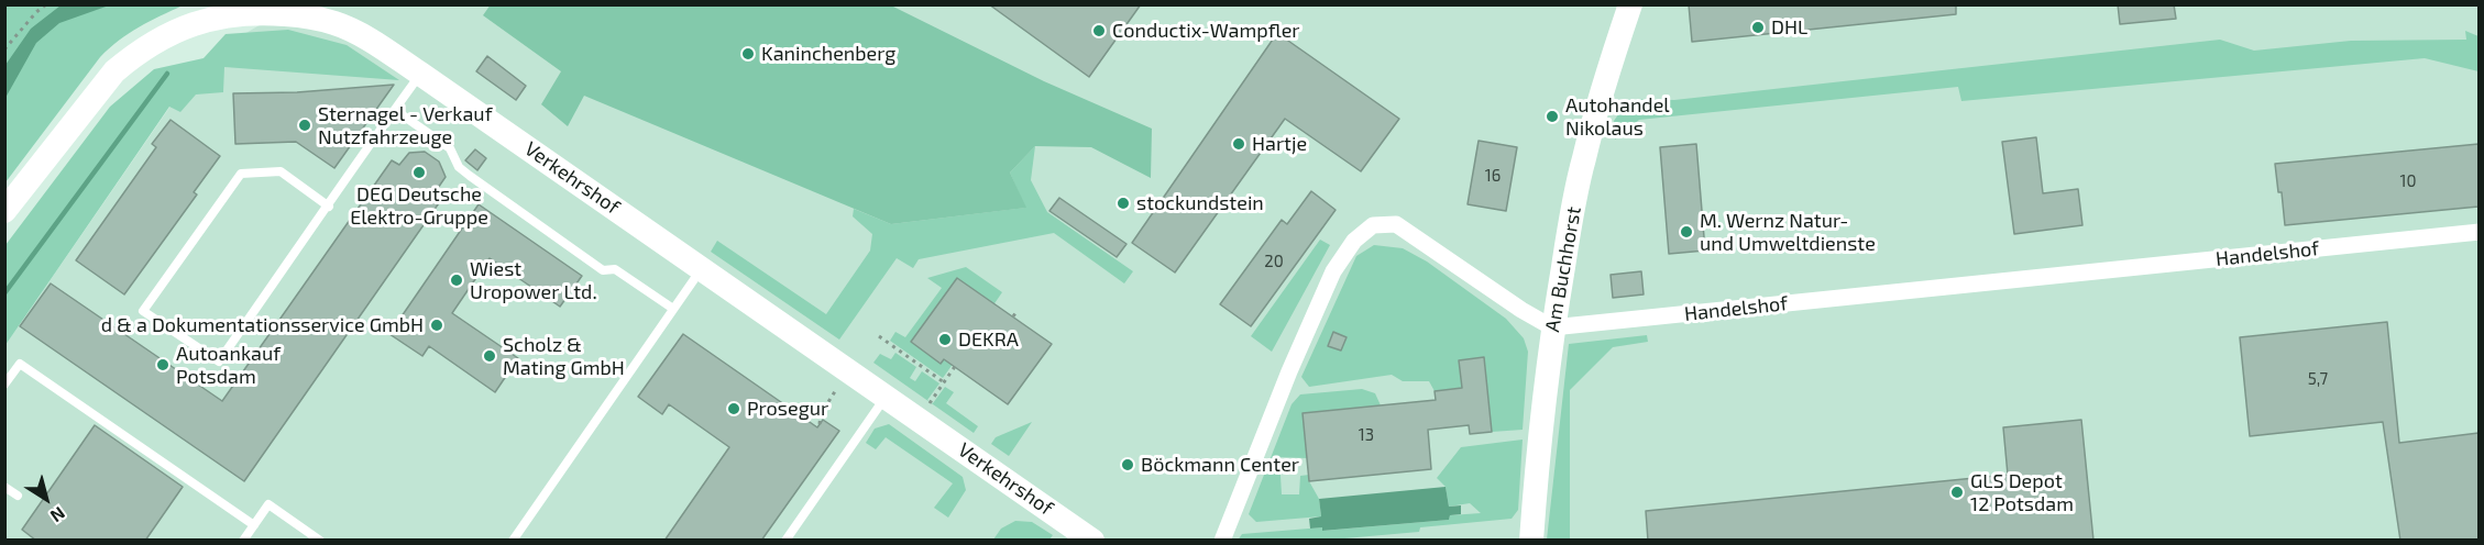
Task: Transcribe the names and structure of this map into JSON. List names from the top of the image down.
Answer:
{
  "streets": {
    "main road": ["Verkehrshof", "Am Buchhorst"],
    "street": ["Handelshof"]
  },
  "crossings": [
    ["Handelshof", "Am Buchhorst"]
  ],
  "places": [
    "DHL",
    "Conductix-Wampfler",
    "Kaninchenberg",
    "Autohandel Nikolaus",
    "Sternagel - Verkauf Nutzfahrzeuge",
    "Hartje",
    "DEG Deutsche Elektro-Gruppe",
    "stockundstein",
    "M. Wernz Natur- und Umweltdienste",
    "Wiest Uropower Ltd.",
    "d & a Dokumentationsservice GmbH",
    "DEKRA",
    "Scholz & Mating GmbH",
    "Autoankauf Potsdam",
    "Prosegur",
    "Böckmann Center",
    "GLS Depot 12 Potsdam"
  ],
  "house_numbers": [
    "16",
    "10",
    "20",
    "5,7",
    "13"
  ],
  "north": "bottom right"
}
